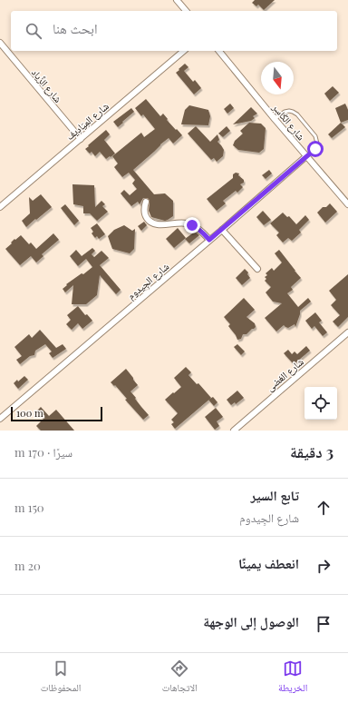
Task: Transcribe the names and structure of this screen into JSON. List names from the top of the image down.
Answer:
{
  "streets": {
    "street": [
      "شارع الزِّياد",
      "شارع المِيَادِيف",
      "شارع الكَاسِر",
      "شارع الجِيدوم",
      "شارع الغضى"
    ]
  },
  "crossings": [
    ["شارع الزِّياد", "شارع المِيَادِيف"],
    ["شارع الكَاسِر", "شارع الجِيدوم"]
  ],
  "scale_bar": "100 m",
  "north": "bottom",
  "page": {
    "search": "ابحث هنا",
    "scale": "100 m",
    "heading": ["3 دقيقة", "سيرًا · 170 m"],
    "list": [
      ["تابع السير", "شارع الجِيدوم", "150 m"],
      ["انعطف يمينًا", "20 m"],
      "الوصول إلى الوجهة"
    ],
    "nav": ["الخريطة", "الاتجاهات", "المحفوظات"]
  }
}
